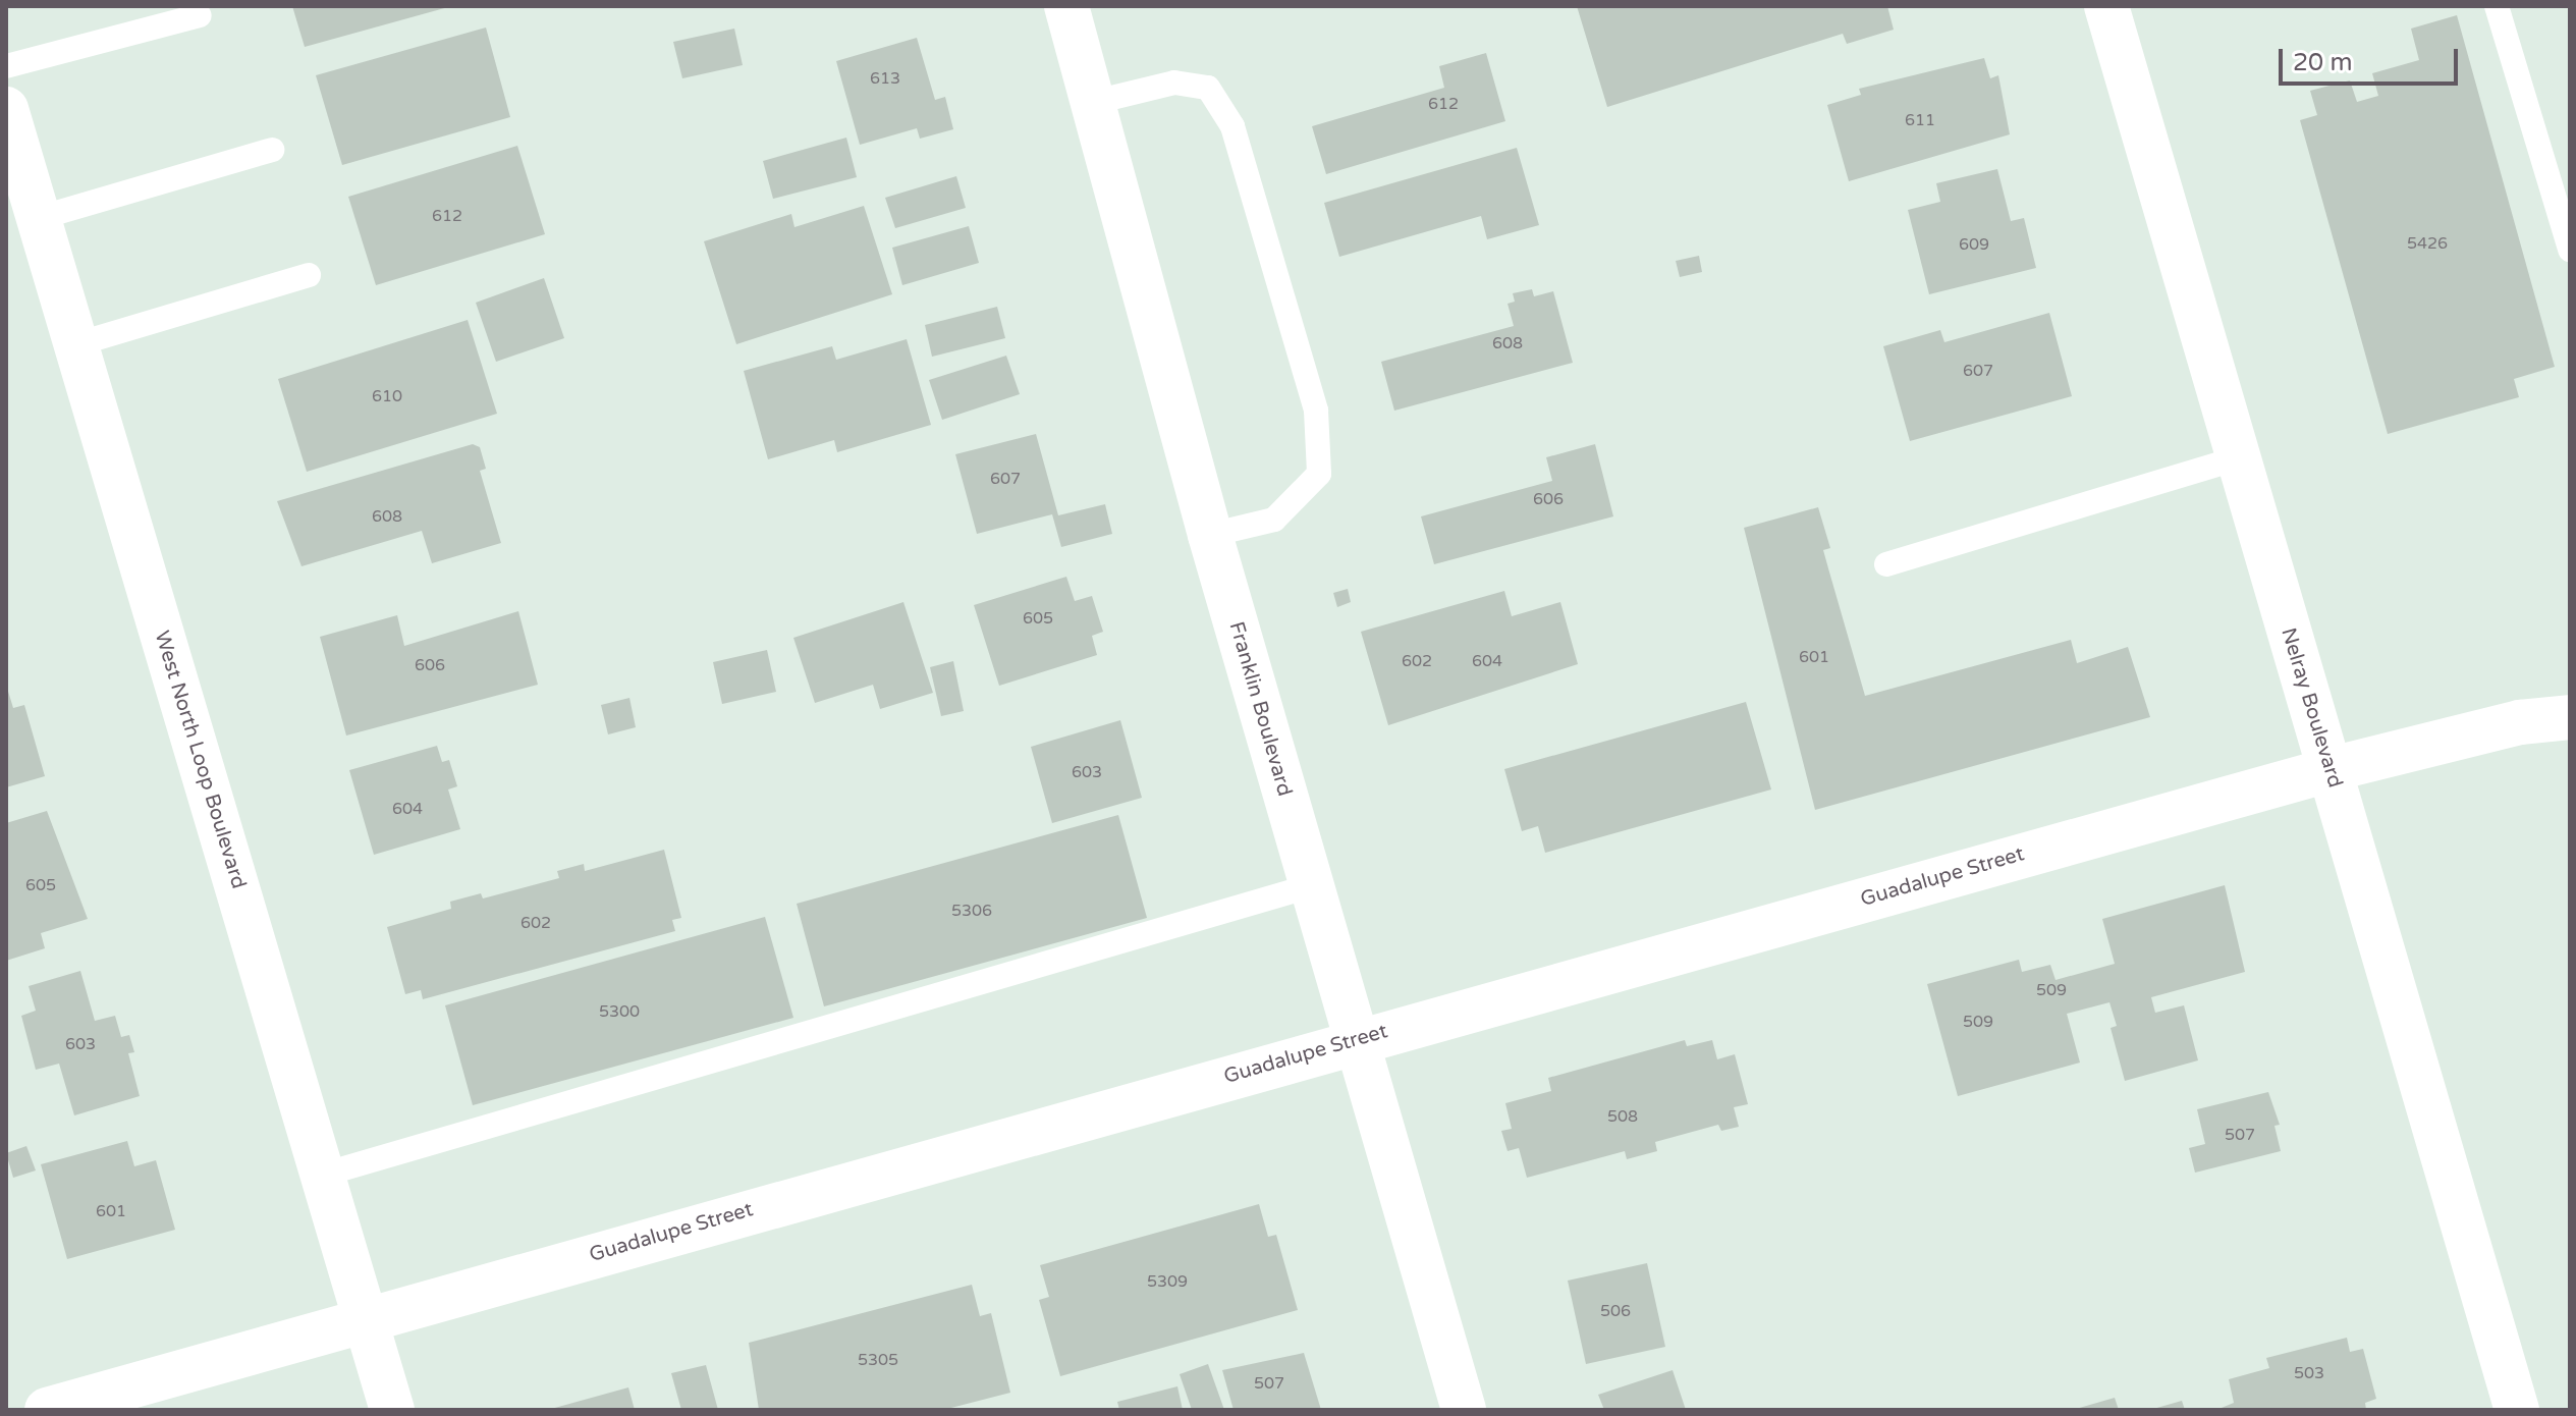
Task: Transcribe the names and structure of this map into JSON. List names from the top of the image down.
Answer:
{
  "streets": {
    "street": [
      "Nelray Boulevard",
      "Franklin Boulevard",
      "West North Loop Boulevard",
      "Guadalupe Street"
    ]
  },
  "crossings": [
    ["Nelray Boulevard", "Guadalupe Street"],
    ["Franklin Boulevard", "Guadalupe Street"],
    ["West North Loop Boulevard", "Guadalupe Street"]
  ],
  "house_numbers": [
    "613",
    "612",
    "611",
    "612",
    "5426",
    "609",
    "608",
    "607",
    "610",
    "607",
    "606",
    "608",
    "605",
    "601",
    "602",
    "604",
    "606",
    "603",
    "604",
    "605",
    "5306",
    "602",
    "509",
    "5300",
    "509",
    "603",
    "508",
    "507",
    "601",
    "5309",
    "506",
    "5305",
    "503",
    "507"
  ],
  "scale_bar": "20 m"
}
